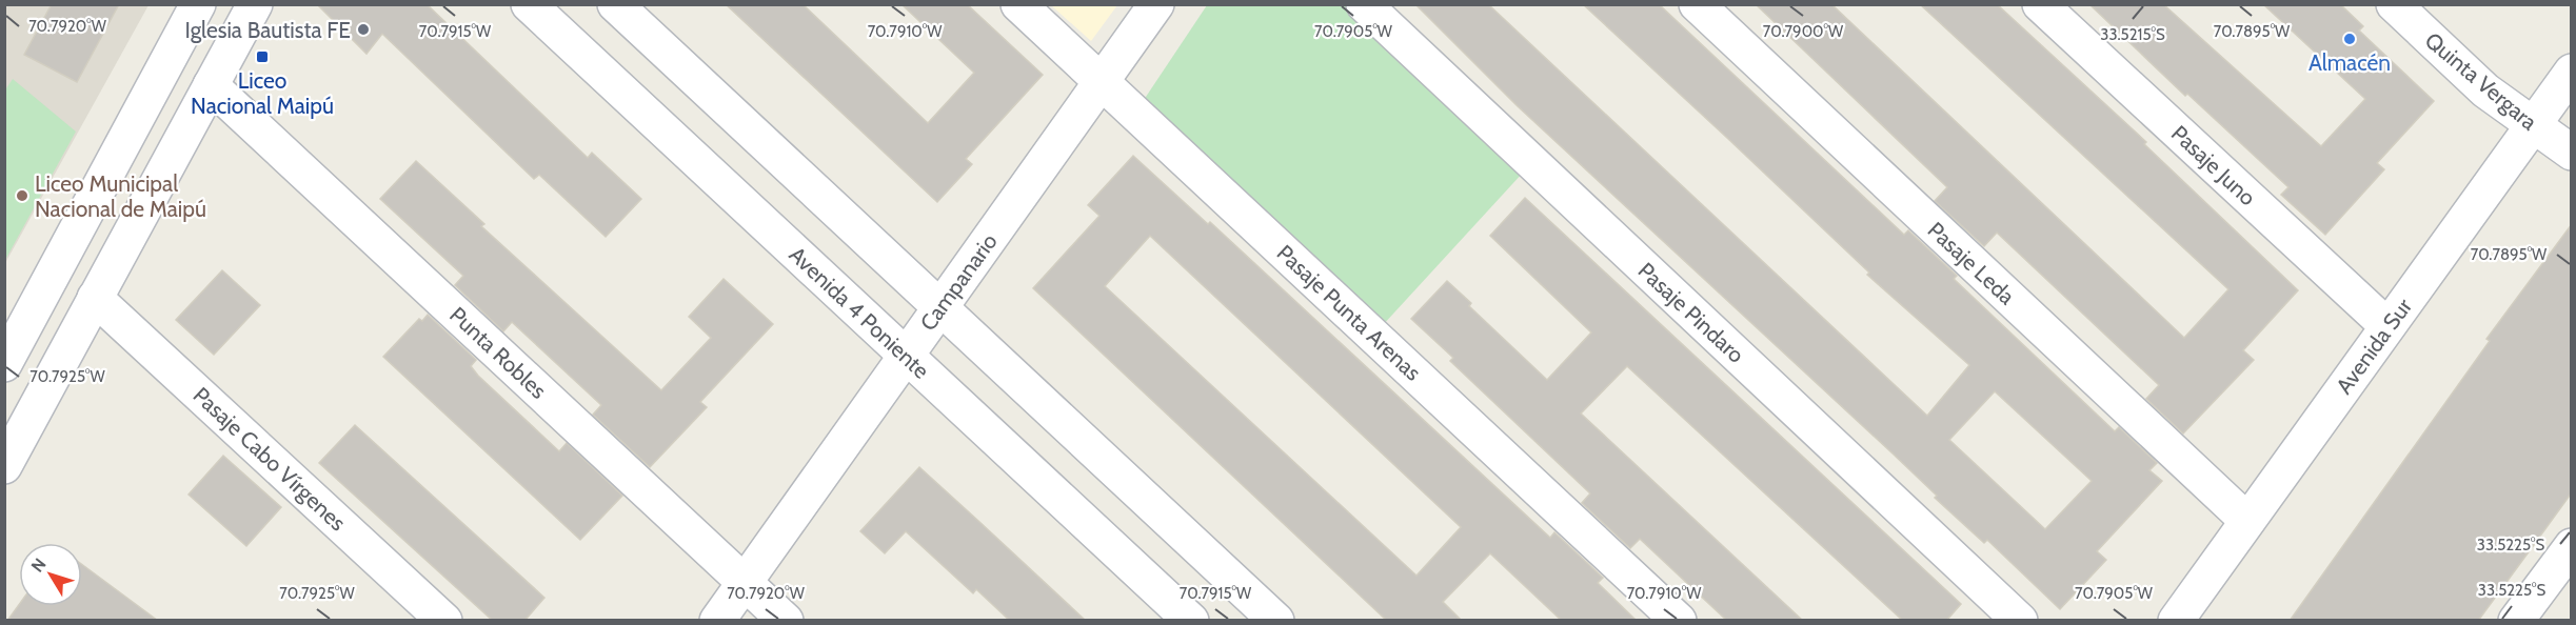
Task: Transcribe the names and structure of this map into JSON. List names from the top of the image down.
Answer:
{
  "streets": {
    "street": [
      "Quinta Vergara",
      "Pasaje Juno",
      "Pasaje Leda",
      "Campanario",
      "Avenida 4 Poniente",
      "Pasaje Punta Arenas",
      "Pasaje Pindaro",
      "Avenida Sur",
      "Punta Robles",
      "Pasaje Cabo Vírgenes"
    ]
  },
  "crossings": [
    ["Quinta Vergara", "Avenida Sur"],
    ["Pasaje Juno", "Avenida Sur"],
    ["Pasaje Leda", "Avenida Sur"],
    ["Campanario", "Avenida 4 Poniente"],
    ["Campanario", "Pasaje Punta Arenas"],
    ["Campanario", "Punta Robles"]
  ],
  "places": {
    "other": ["Iglesia Bautista FE", "Almacén", "Liceo Municipal Nacional de Maipú"],
    "transit": ["Liceo Nacional Maipú"]
  },
  "north": "top left",
  "coordinates": [
    "70.7920°W",
    "70.7915°W",
    "70.7910°W",
    "70.7905°W",
    "70.7900°W",
    "70.7895°W",
    "33.5215°S",
    "70.7925°W",
    "33.5225°S"
  ]
}
